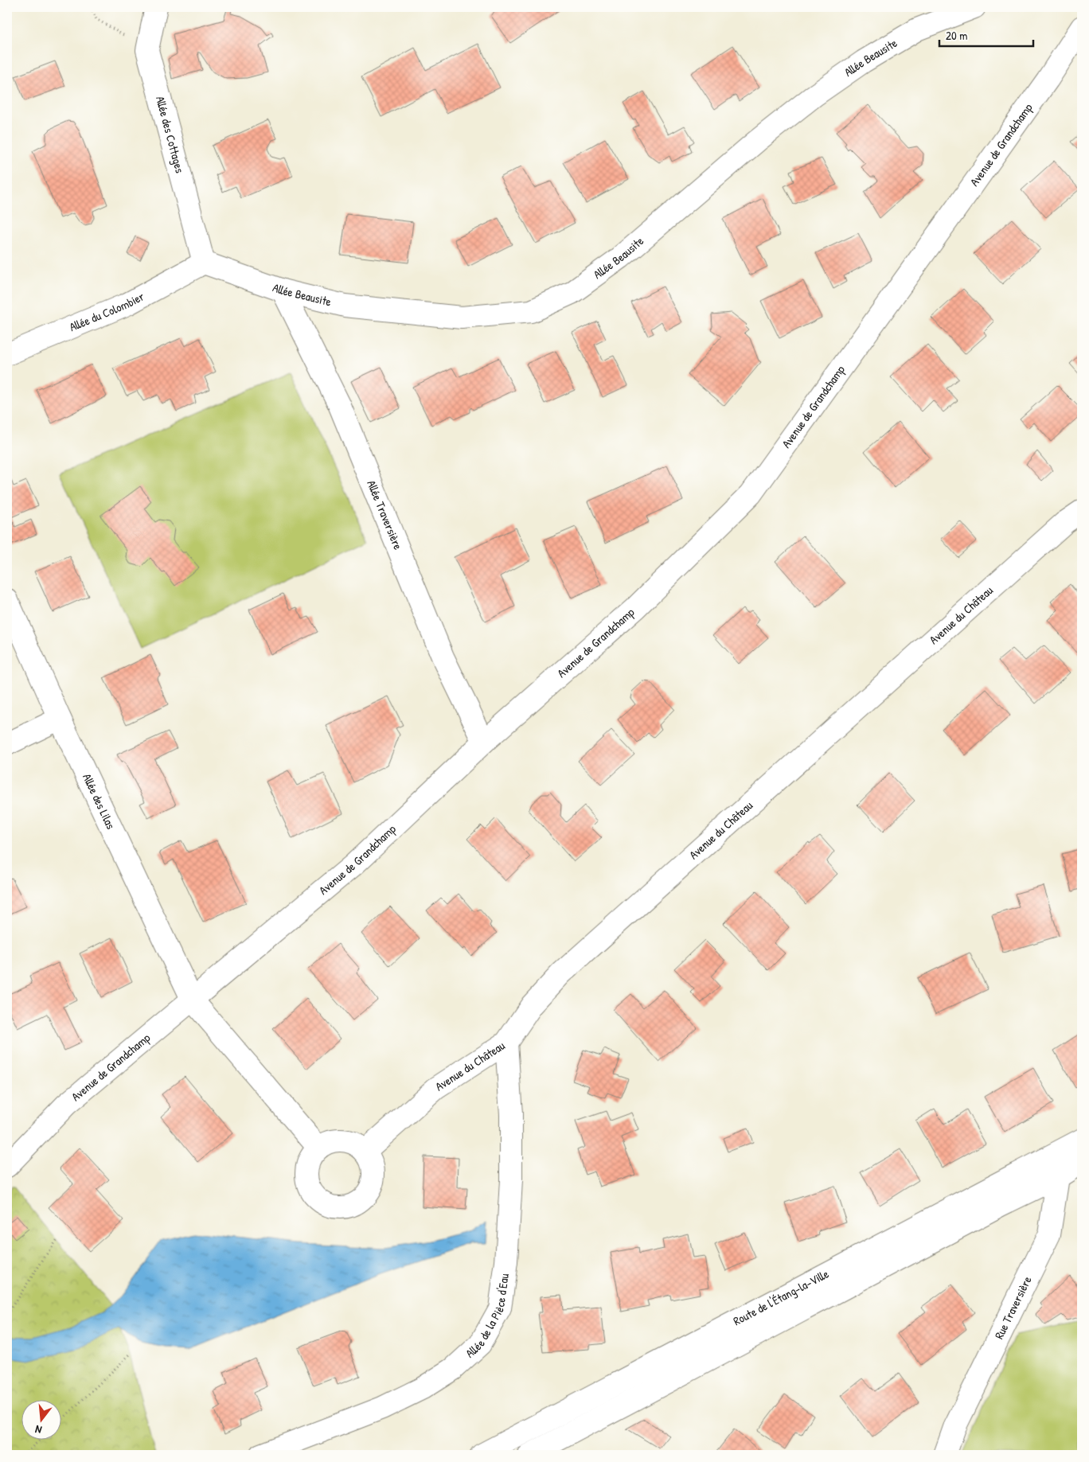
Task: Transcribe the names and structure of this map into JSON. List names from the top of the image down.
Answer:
{
  "streets": {
    "street": [
      "Allée Beausite",
      "Allée des Cottages",
      "Avenue de Grandchamp",
      "Allée du Colombier",
      "Allée Traversière",
      "Avenue du Château",
      "Allée des Lilas",
      "Route de l'Étang-la-Ville",
      "Rue Traversière",
      "Allée de la Pièce d'Eau"
    ]
  },
  "crossings": [
    ["Allée Beausite", "Allée des Cottages"],
    ["Allée Beausite", "Allée du Colombier"],
    ["Allée Beausite", "Allée Traversière"],
    ["Allée des Cottages", "Allée du Colombier"],
    ["Avenue de Grandchamp", "Allée Traversière"],
    ["Avenue de Grandchamp", "Allée des Lilas"],
    ["Avenue du Château", "Allée des Lilas"],
    ["Avenue du Château", "Allée de la Pièce d'Eau"],
    ["Route de l'Étang-la-Ville", "Rue Traversière"]
  ],
  "scale_bar": "20 m",
  "north": "bottom"
}
